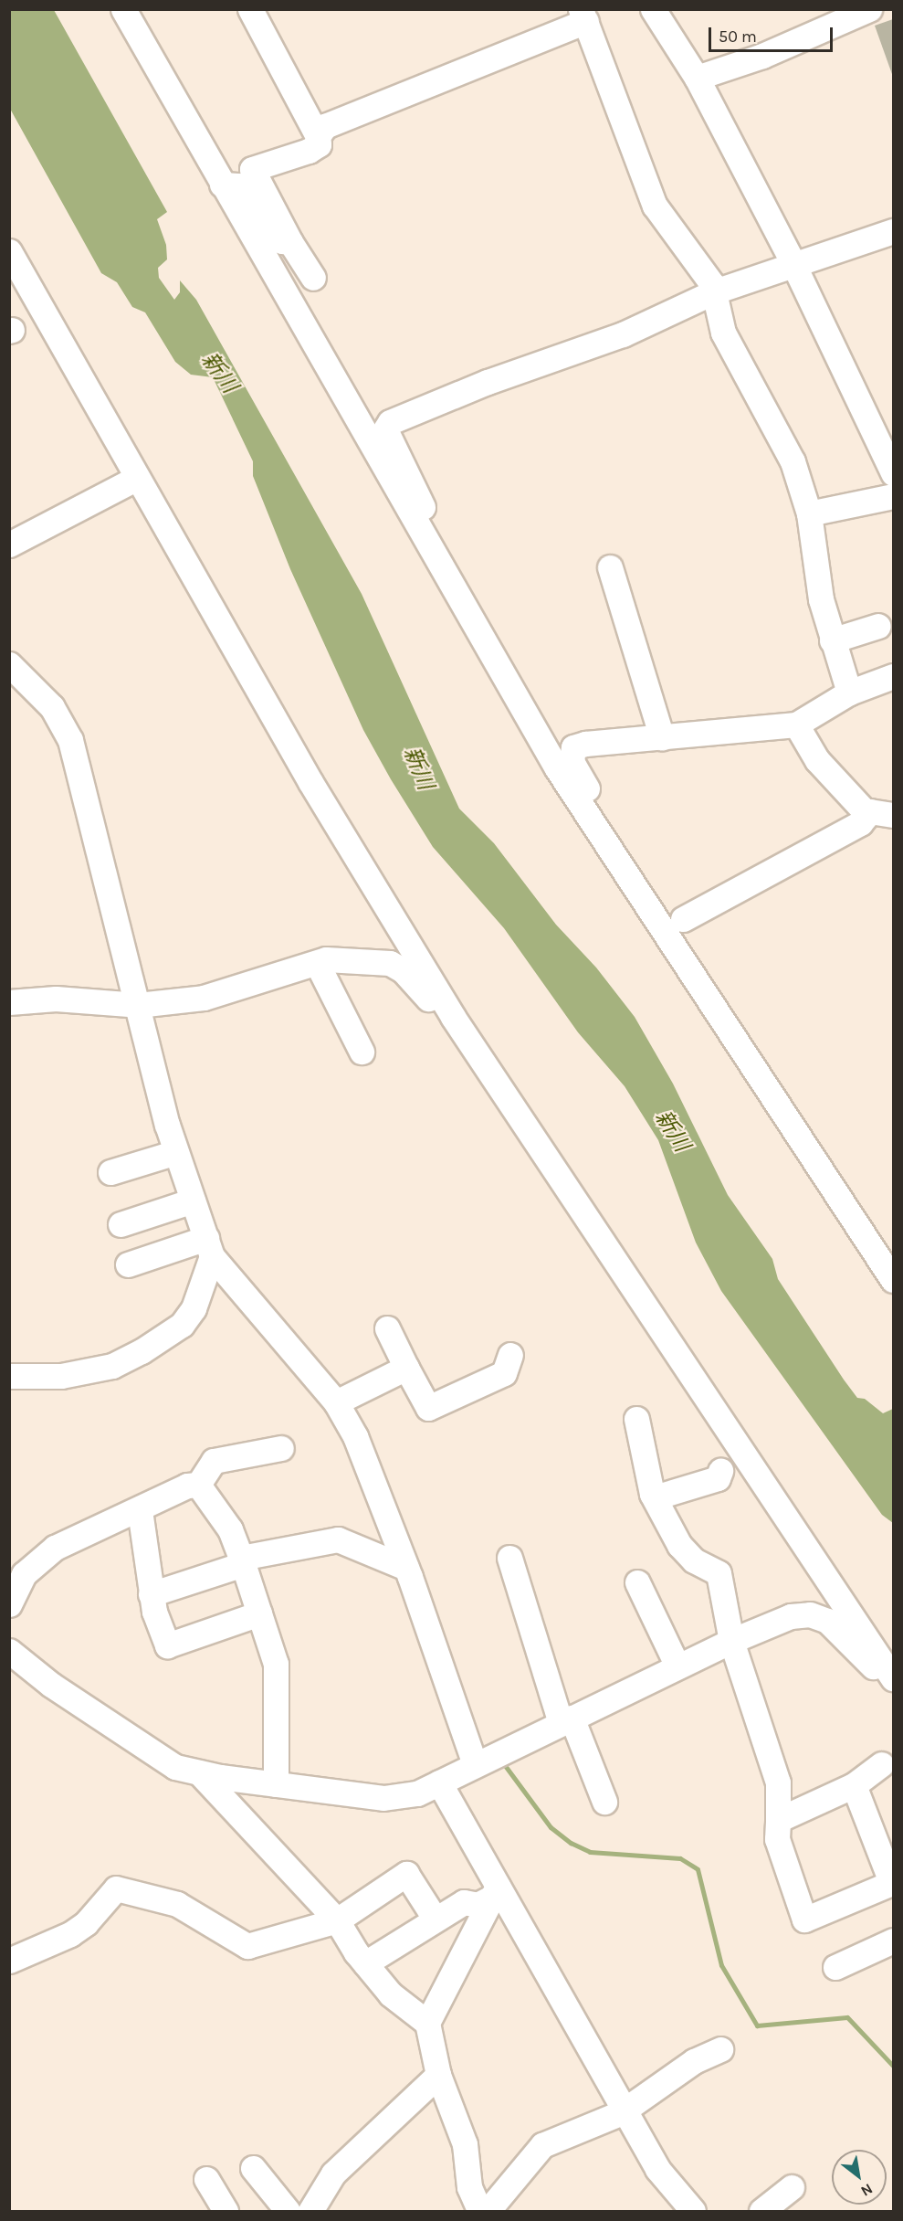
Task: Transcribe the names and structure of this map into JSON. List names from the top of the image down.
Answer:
{
  "water": ["新川"],
  "scale_bar": "50 m",
  "north": "bottom right"
}
